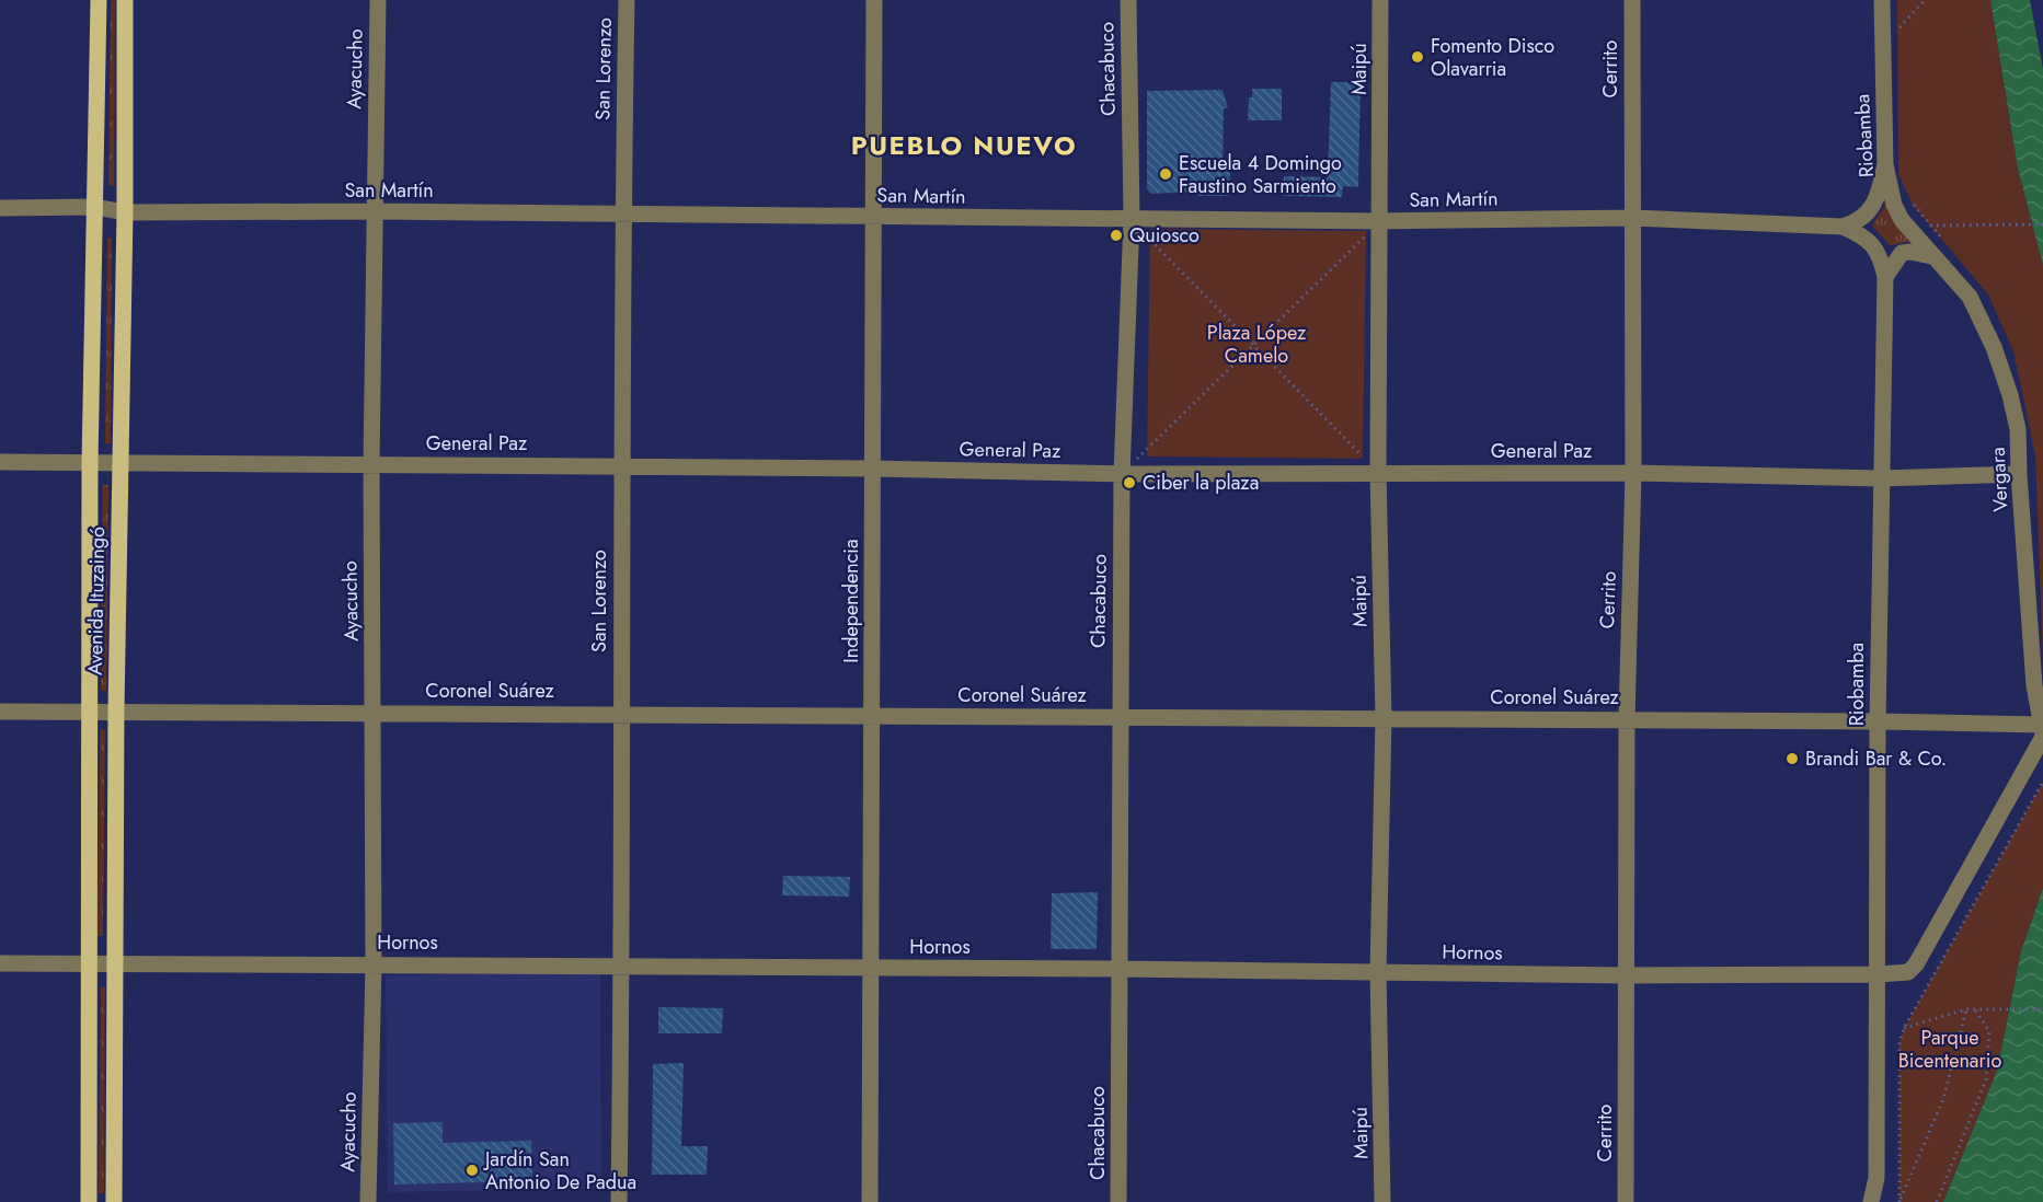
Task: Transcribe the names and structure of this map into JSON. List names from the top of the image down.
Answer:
{
  "streets": {
    "main road": ["Avenida Ituzaingó"],
    "street": [
      "Ayacucho",
      "San Lorenzo",
      "Chacabuco",
      "Maipú",
      "Cerrito",
      "Riobamba",
      "San Martín",
      "General Paz",
      "Vergara",
      "Independencia",
      "Coronel Suárez",
      "Hornos"
    ]
  },
  "crossings": [
    ["Ayacucho", "San Martín"],
    ["Ayacucho", "General Paz"],
    ["Ayacucho", "Coronel Suárez"],
    ["Ayacucho", "Hornos"],
    ["San Lorenzo", "San Martín"],
    ["San Lorenzo", "General Paz"],
    ["San Lorenzo", "Coronel Suárez"],
    ["San Lorenzo", "Hornos"],
    ["Chacabuco", "San Martín"],
    ["Chacabuco", "General Paz"],
    ["Chacabuco", "Coronel Suárez"],
    ["Chacabuco", "Hornos"],
    ["Maipú", "San Martín"],
    ["Maipú", "General Paz"],
    ["Maipú", "Coronel Suárez"],
    ["Maipú", "Hornos"],
    ["Cerrito", "San Martín"],
    ["Cerrito", "General Paz"],
    ["Cerrito", "Coronel Suárez"],
    ["Cerrito", "Hornos"],
    ["Riobamba", "San Martín"],
    ["Riobamba", "General Paz"],
    ["Riobamba", "Vergara"],
    ["Riobamba", "Coronel Suárez"],
    ["Riobamba", "Hornos"],
    ["San Martín", "Avenida Ituzaingó"],
    ["San Martín", "Independencia"],
    ["General Paz", "Vergara"],
    ["General Paz", "Avenida Ituzaingó"],
    ["General Paz", "Independencia"],
    ["Vergara", "Coronel Suárez"],
    ["Vergara", "Hornos"],
    ["Avenida Ituzaingó", "Coronel Suárez"],
    ["Avenida Ituzaingó", "Hornos"],
    ["Independencia", "Coronel Suárez"],
    ["Independencia", "Hornos"],
    ["Coronel Suárez", "Hornos"]
  ],
  "districts": ["PUEBLO NUEVO"],
  "parks": ["Plaza López Camelo", "Parque Bicentenario"],
  "places": [
    "Fomento Disco Olavarria",
    "Escuela 4 Domingo Faustino Sarmiento",
    "Quiosco",
    "Ciber la plaza",
    "Brandi Bar & Co.",
    "Jardín San Antonio De Padua"
  ]
}
